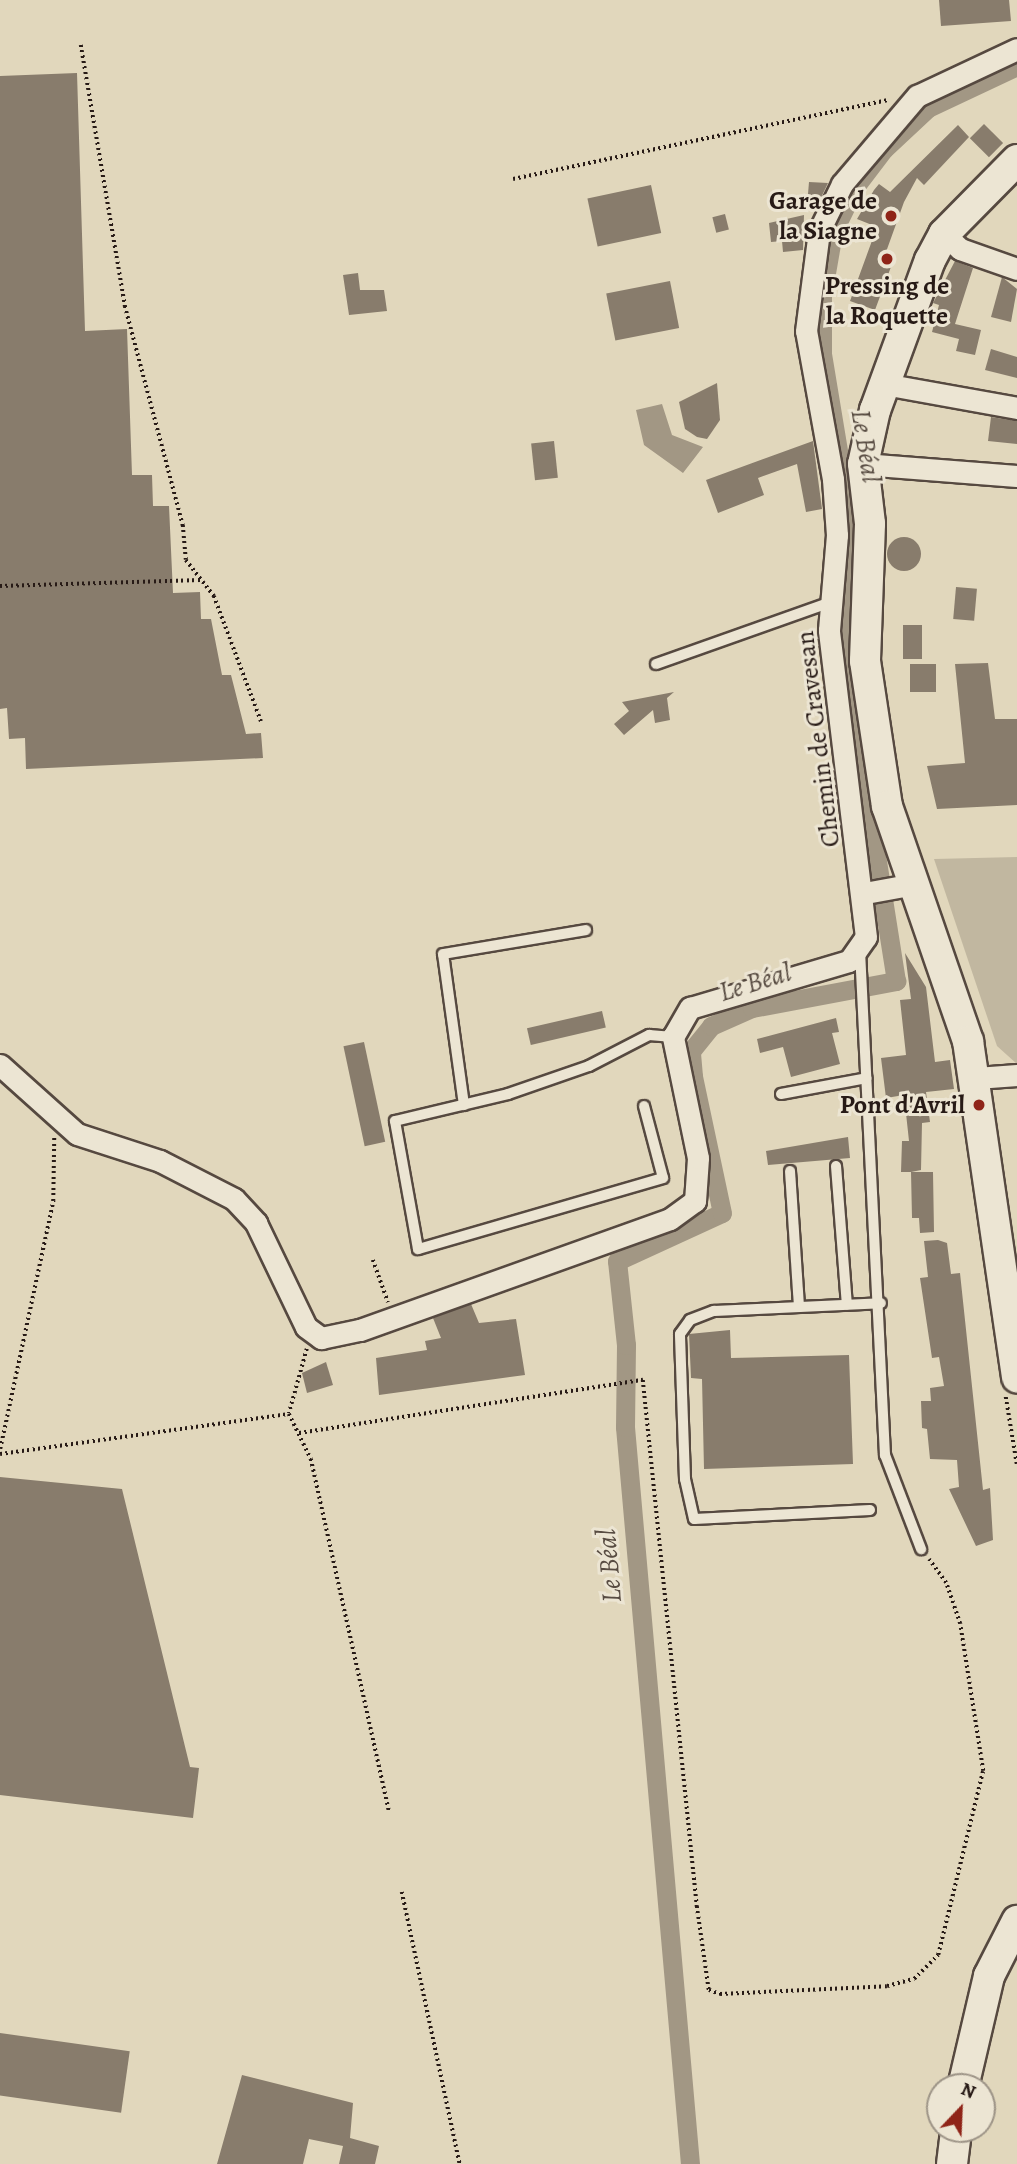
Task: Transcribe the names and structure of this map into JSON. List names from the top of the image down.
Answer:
{
  "streets": {
    "street": ["Chemin de Cravesan"]
  },
  "water": ["Le Béal"],
  "places": ["Garage de la Siagne", "Pressing de la Roquette", "Pont d'Avril"],
  "north": "top right"
}
